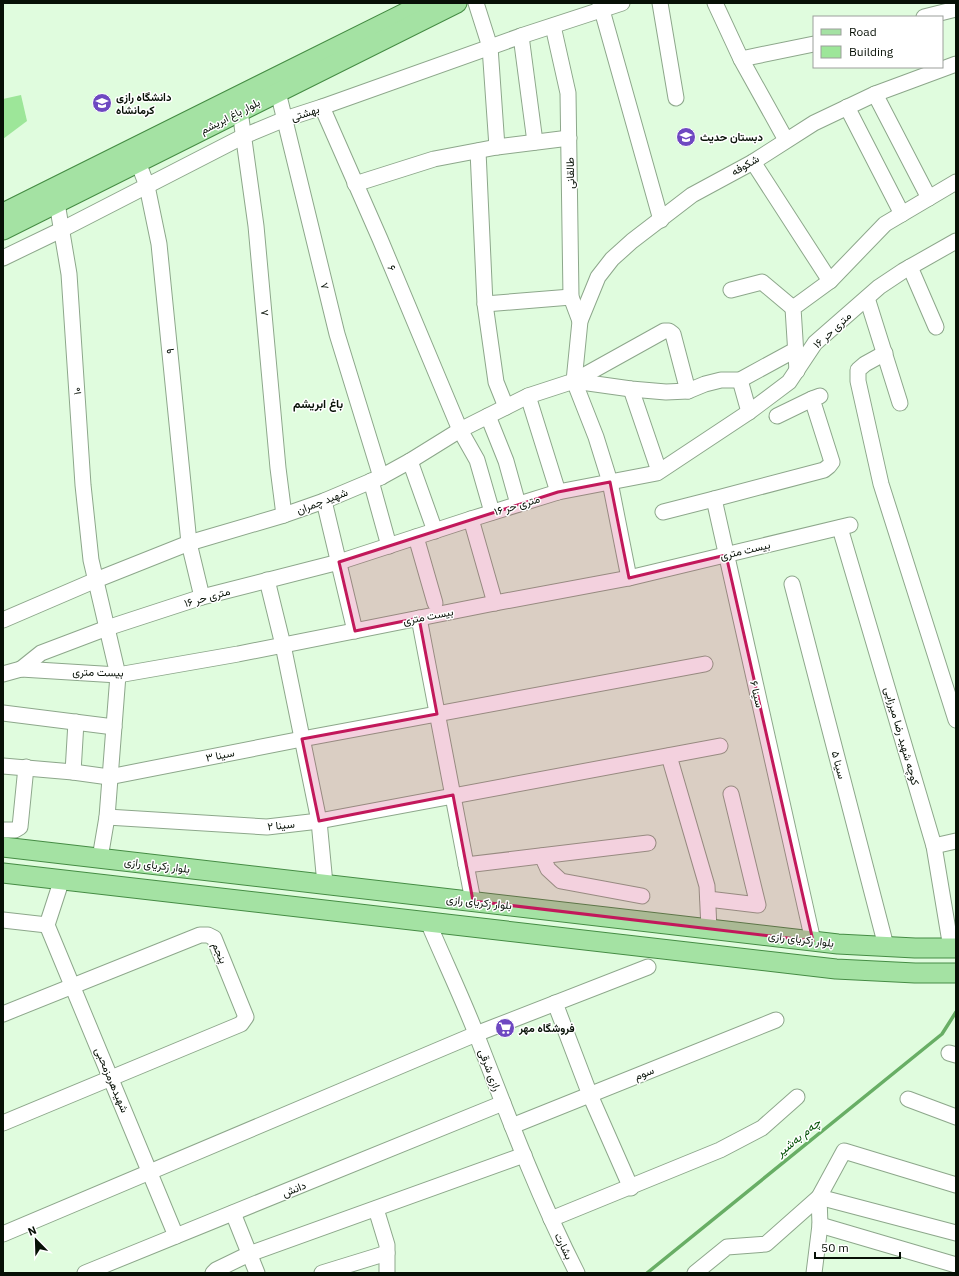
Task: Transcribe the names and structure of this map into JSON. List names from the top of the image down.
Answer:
{
  "streets": {
    "main road": ["بلوار باغ ابریشم", "بلوار زکریای رازی"],
    "street": [
      "بهشتی",
      "شکوفه",
      "طالقانی",
      "۶",
      "۷",
      "۸",
      "۱۶ متری حر",
      "۹",
      "۱۰",
      "شهید چمران",
      "بیست متری",
      "سینا ۶",
      "کوچه شهید رضا میرزایی",
      "سینا ۳",
      "سینا ۵",
      "سینا ۲",
      "پنجم",
      "رازی شرقی",
      "سوم",
      "شهیدهرمزمحبی",
      "دانش",
      "بشارت"
    ]
  },
  "crossings": [
    ["بهشتی", "طالقانی"],
    ["بهشتی", "۶"],
    ["بهشتی", "۷"],
    ["بهشتی", "۸"],
    ["بهشتی", "۹"],
    ["بهشتی", "۱۰"],
    ["بلوار باغ ابریشم", "۷"],
    ["بلوار باغ ابریشم", "۸"],
    ["بلوار باغ ابریشم", "۹"],
    ["بلوار باغ ابریشم", "۱۰"],
    ["شکوفه", "طالقانی"],
    ["۶", "۱۶ متری حر"],
    ["۶", "شهید چمران"],
    ["۷", "۱۶ متری حر"],
    ["۷", "شهید چمران"],
    ["۸", "شهید چمران"],
    ["۱۶ متری حر", "۹"],
    ["۱۶ متری حر", "۱۰"],
    ["۱۶ متری حر", "بیست متری"],
    ["۹", "شهید چمران"],
    ["۱۰", "شهید چمران"],
    ["۱۰", "بیست متری"],
    ["۱۰", "سینا ۳"],
    ["۱۰", "سینا ۲"],
    ["۱۰", "بلوار زکریای رازی"],
    ["بیست متری", "سینا ۶"],
    ["بیست متری", "کوچه شهید رضا میرزایی"],
    ["سینا ۶", "بلوار زکریای رازی"],
    ["کوچه شهید رضا میرزایی", "بلوار زکریای رازی"],
    ["سینا ۵", "بلوار زکریای رازی"],
    ["پنجم", "شهیدهرمزمحبی"],
    ["رازی شرقی", "سوم"],
    ["رازی شرقی", "دانش"],
    ["رازی شرقی", "بشارت"],
    ["شهیدهرمزمحبی", "دانش"]
  ],
  "districts": ["باغ ابریشم"],
  "water": ["چەم بەشیر"],
  "places": {
    "school or university": ["دانشگاه رازی کرمانشاه", "دبستان حدیث"],
    "supermarket": ["فروشگاه مهر"]
  },
  "legend": ["Road", "Building"],
  "scale_bar": "50 m",
  "north": "top left"
}
